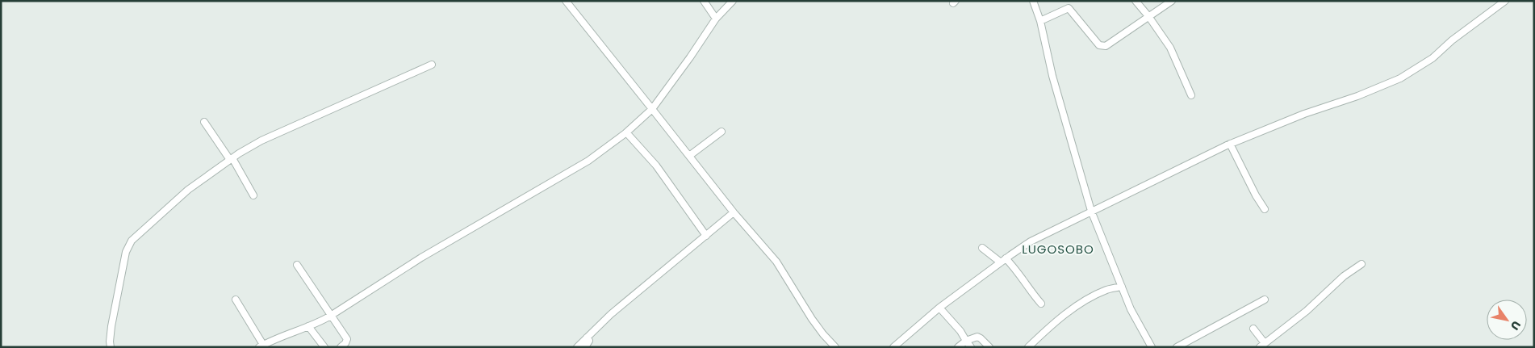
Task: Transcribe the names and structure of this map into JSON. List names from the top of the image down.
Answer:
{
  "districts": ["LUGOSOBO"],
  "north": "bottom right"
}
